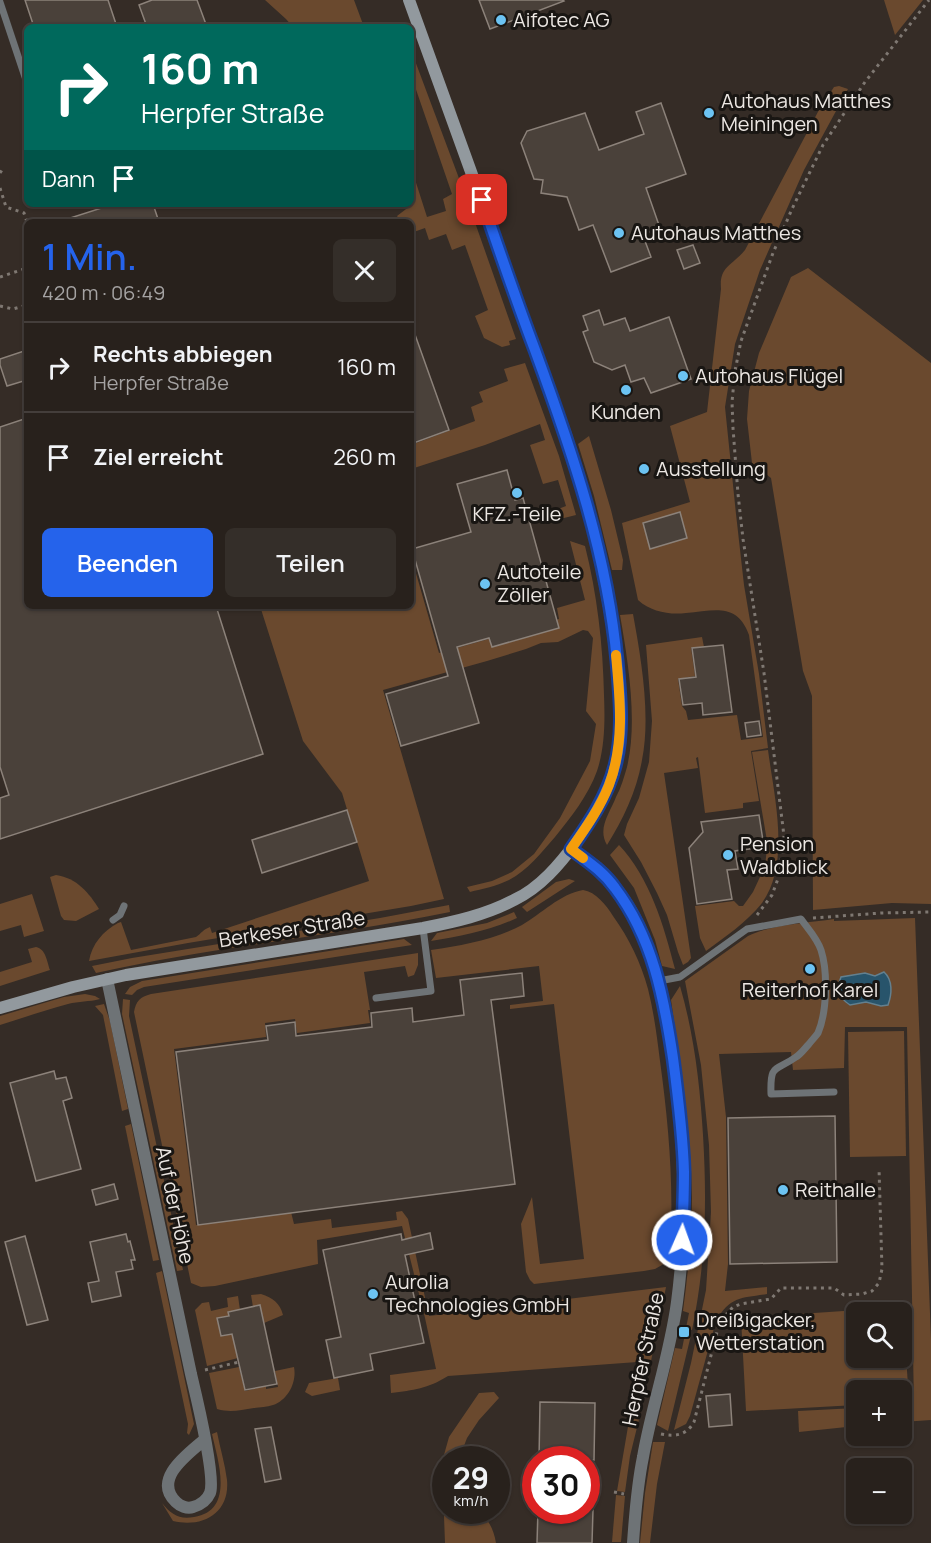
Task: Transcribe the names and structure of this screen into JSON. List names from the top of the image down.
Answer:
{
  "streets": {
    "main road": ["Berkeser Straße"],
    "street": ["Auf der Höhe", "Herpfer Straße"]
  },
  "crossings": [
    ["Berkeser Straße", "Auf der Höhe"],
    ["Berkeser Straße", "Herpfer Straße"]
  ],
  "places": {
    "other": [
      "Aifotec AG",
      "Autohaus Matthes Meiningen",
      "Autohaus Matthes",
      "Autohaus Flügel",
      "Kunden",
      "Ausstellung",
      "KFZ.-Teile",
      "Autoteile Zöller",
      "Pension Waldblick",
      "Reiterhof Karel",
      "Reithalle",
      "Aurolia Technologies GmbH"
    ],
    "transit": ["Dreißigacker, Wetterstation"]
  },
  "page": {
    "turn": ["160 m", "Herpfer Straße"],
    "then": "Dann",
    "heading": ["1 Min.", "420 m · 06:49"],
    "list": [
      {
        "name": "Rechts abbiegen",
        "note": "Herpfer Straße",
        "value": "160 m"
      },
      {
        "name": "Ziel erreicht",
        "value": "260 m"
      }
    ],
    "buttons": ["Beenden", "Teilen"],
    "map_buttons": ["+", "−"],
    "speed": "29 km/h",
    "limit": "30"
  }
}
